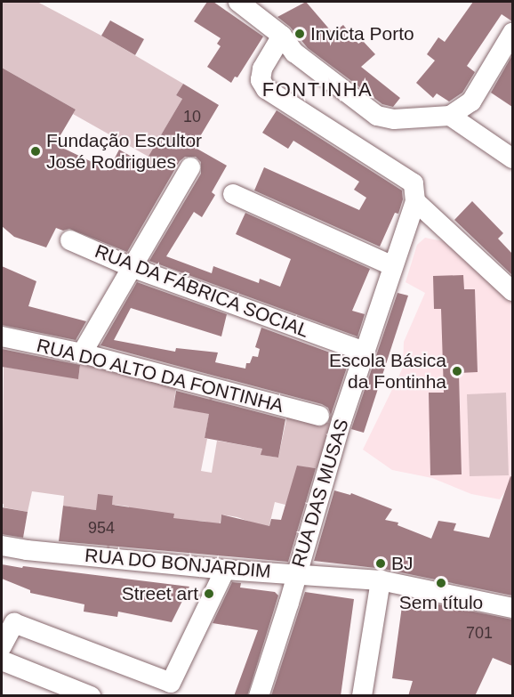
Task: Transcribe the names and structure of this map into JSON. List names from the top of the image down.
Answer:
{
  "streets": {
    "street": [
      "RUA DA FÁBRICA SOCIAL",
      "RUA DO ALTO DA FONTINHA",
      "RUA DAS MUSAS",
      "RUA DO BONJARDIM"
    ]
  },
  "crossings": [
    ["RUA DA FÁBRICA SOCIAL", "RUA DAS MUSAS"],
    ["RUA DAS MUSAS", "RUA DO BONJARDIM"]
  ],
  "districts": ["FONTINHA"],
  "places": [
    "Invicta Porto",
    "Fundação Escultor José Rodrigues",
    "Escola Básica da Fontinha",
    "BJ",
    "Sem título",
    "Street art"
  ],
  "house_numbers": ["10", "954", "701"]
}
